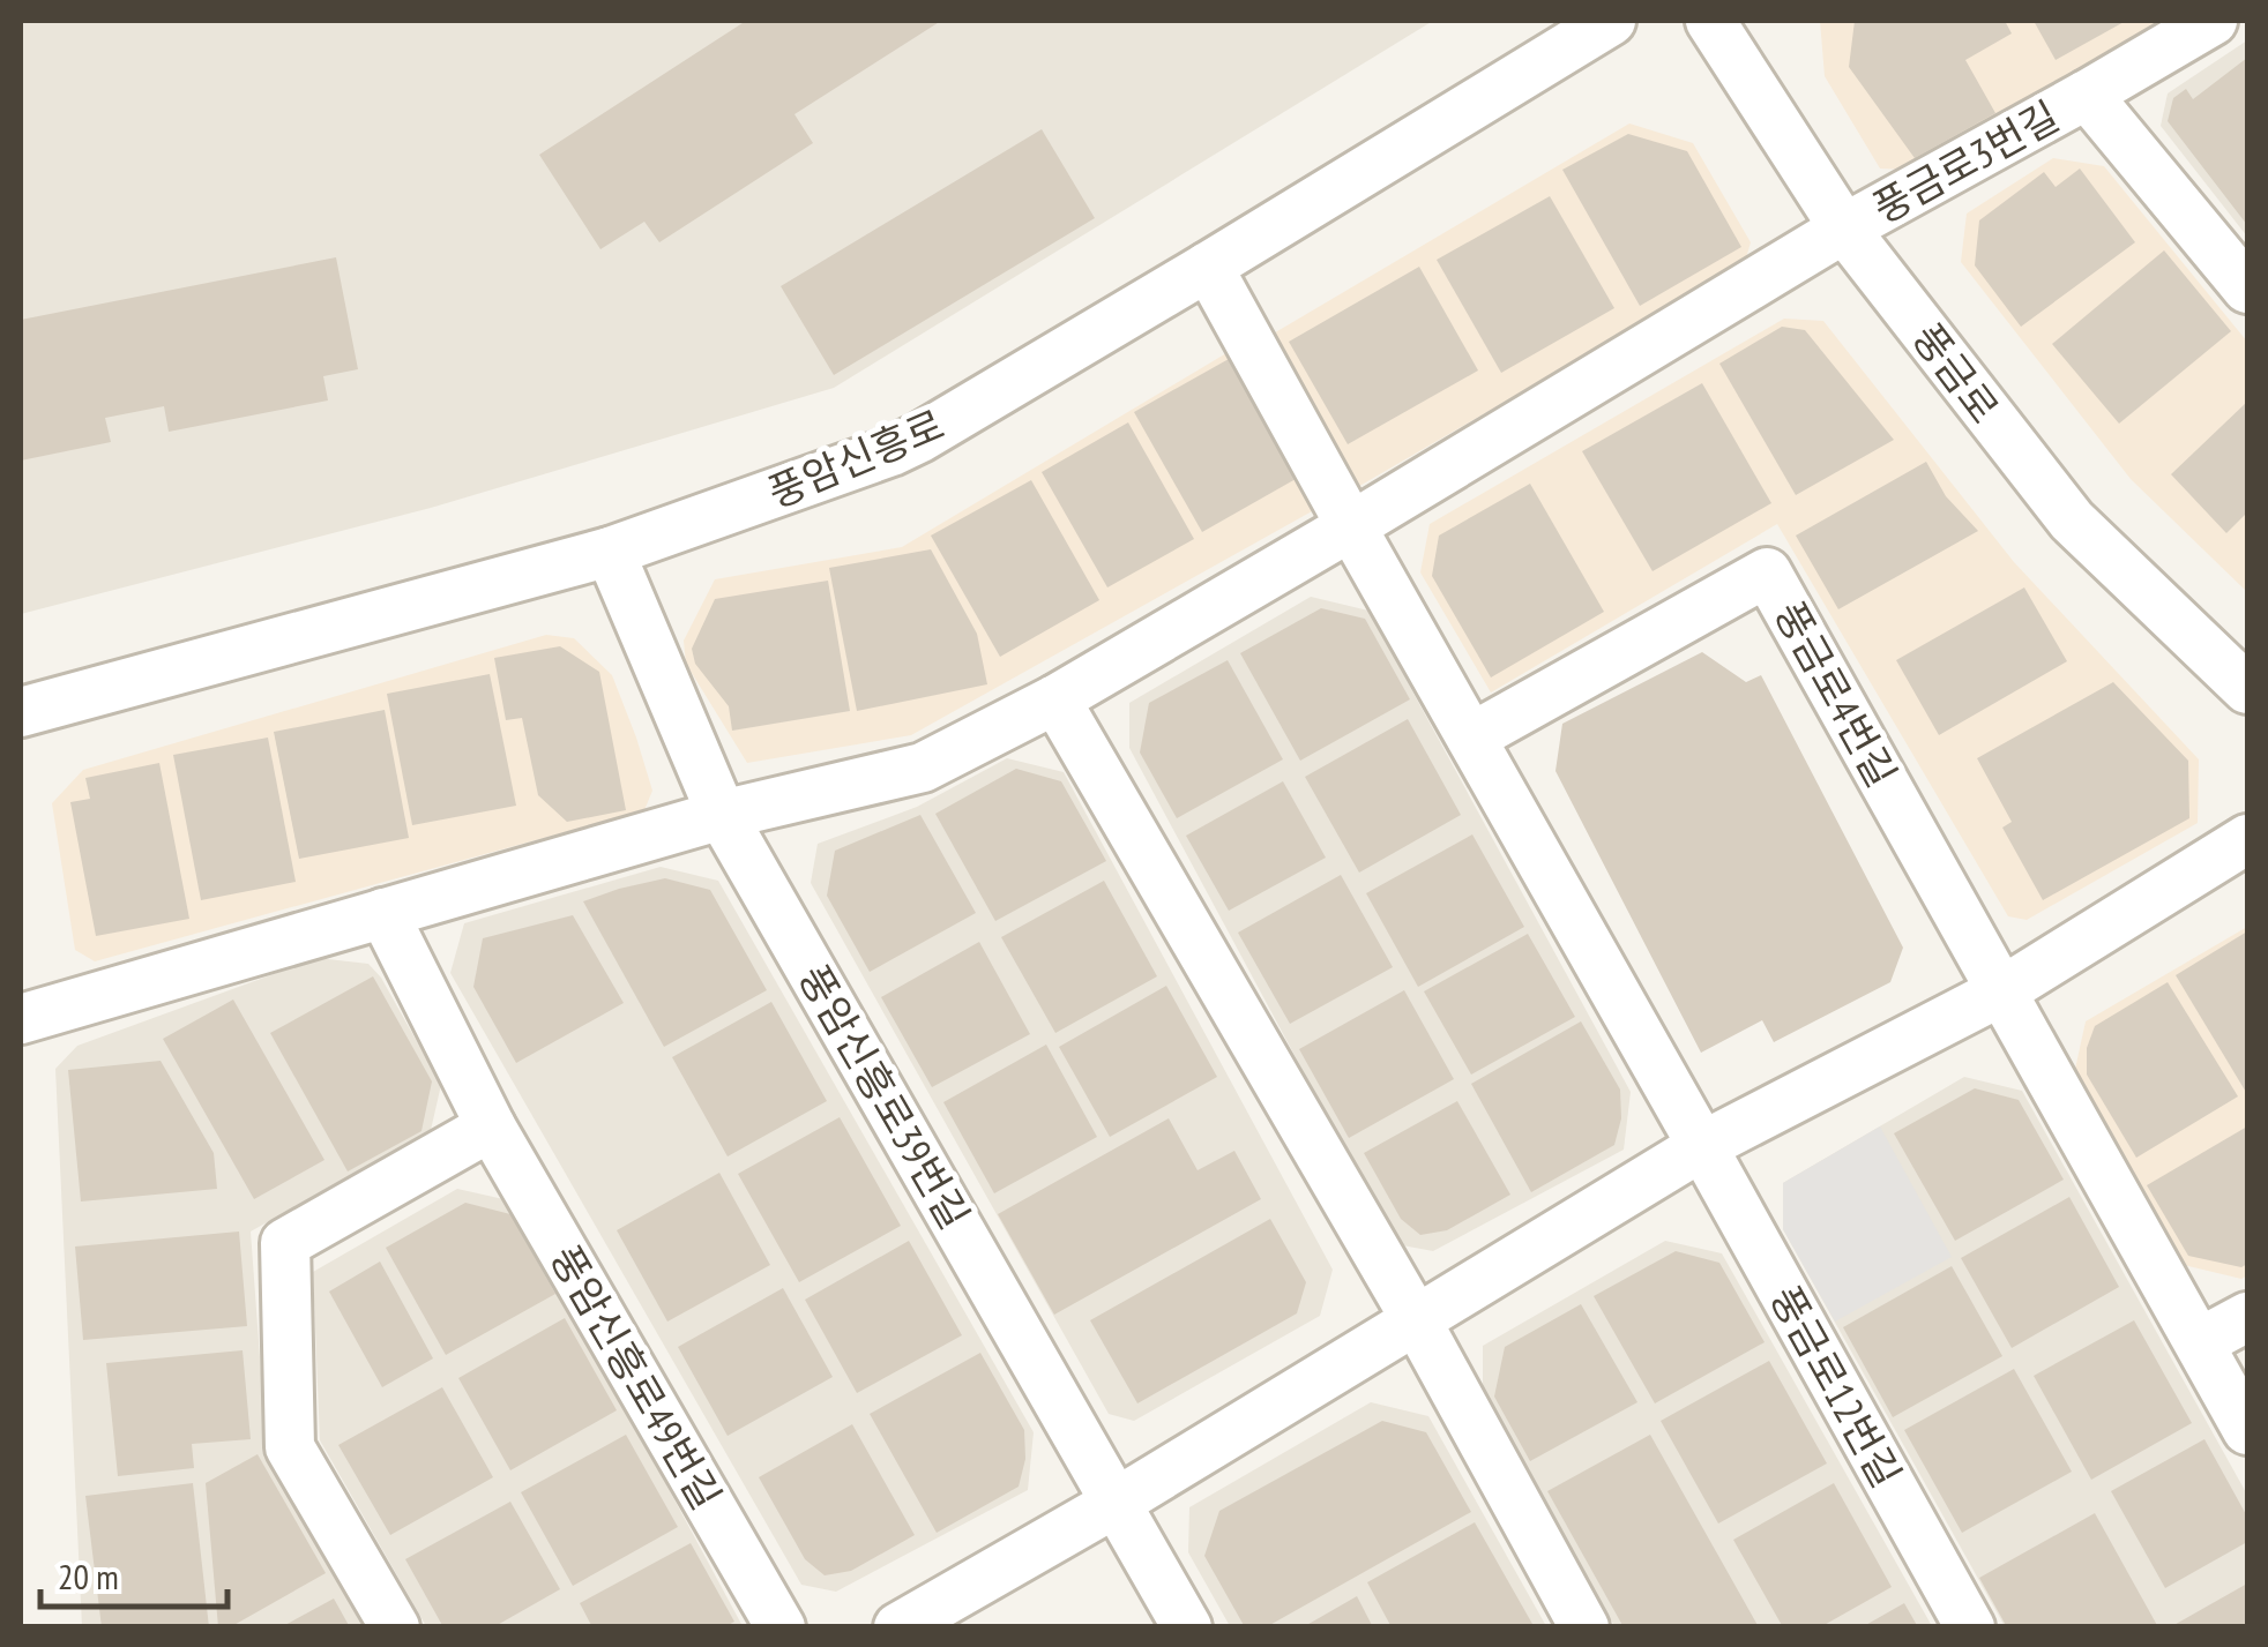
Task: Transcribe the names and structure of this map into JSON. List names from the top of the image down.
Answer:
{
  "streets": {
    "street": [
      "풍금로3번길",
      "풍금로",
      "풍암신흥로",
      "풍금로4번길",
      "풍암신흥로39번길",
      "풍암신흥로49번길",
      "풍금로12번길"
    ]
  },
  "crossings": [
    ["풍금로3번길", "풍금로"],
    ["풍암신흥로", "풍암신흥로39번길"]
  ],
  "scale_bar": "20 m"
}
